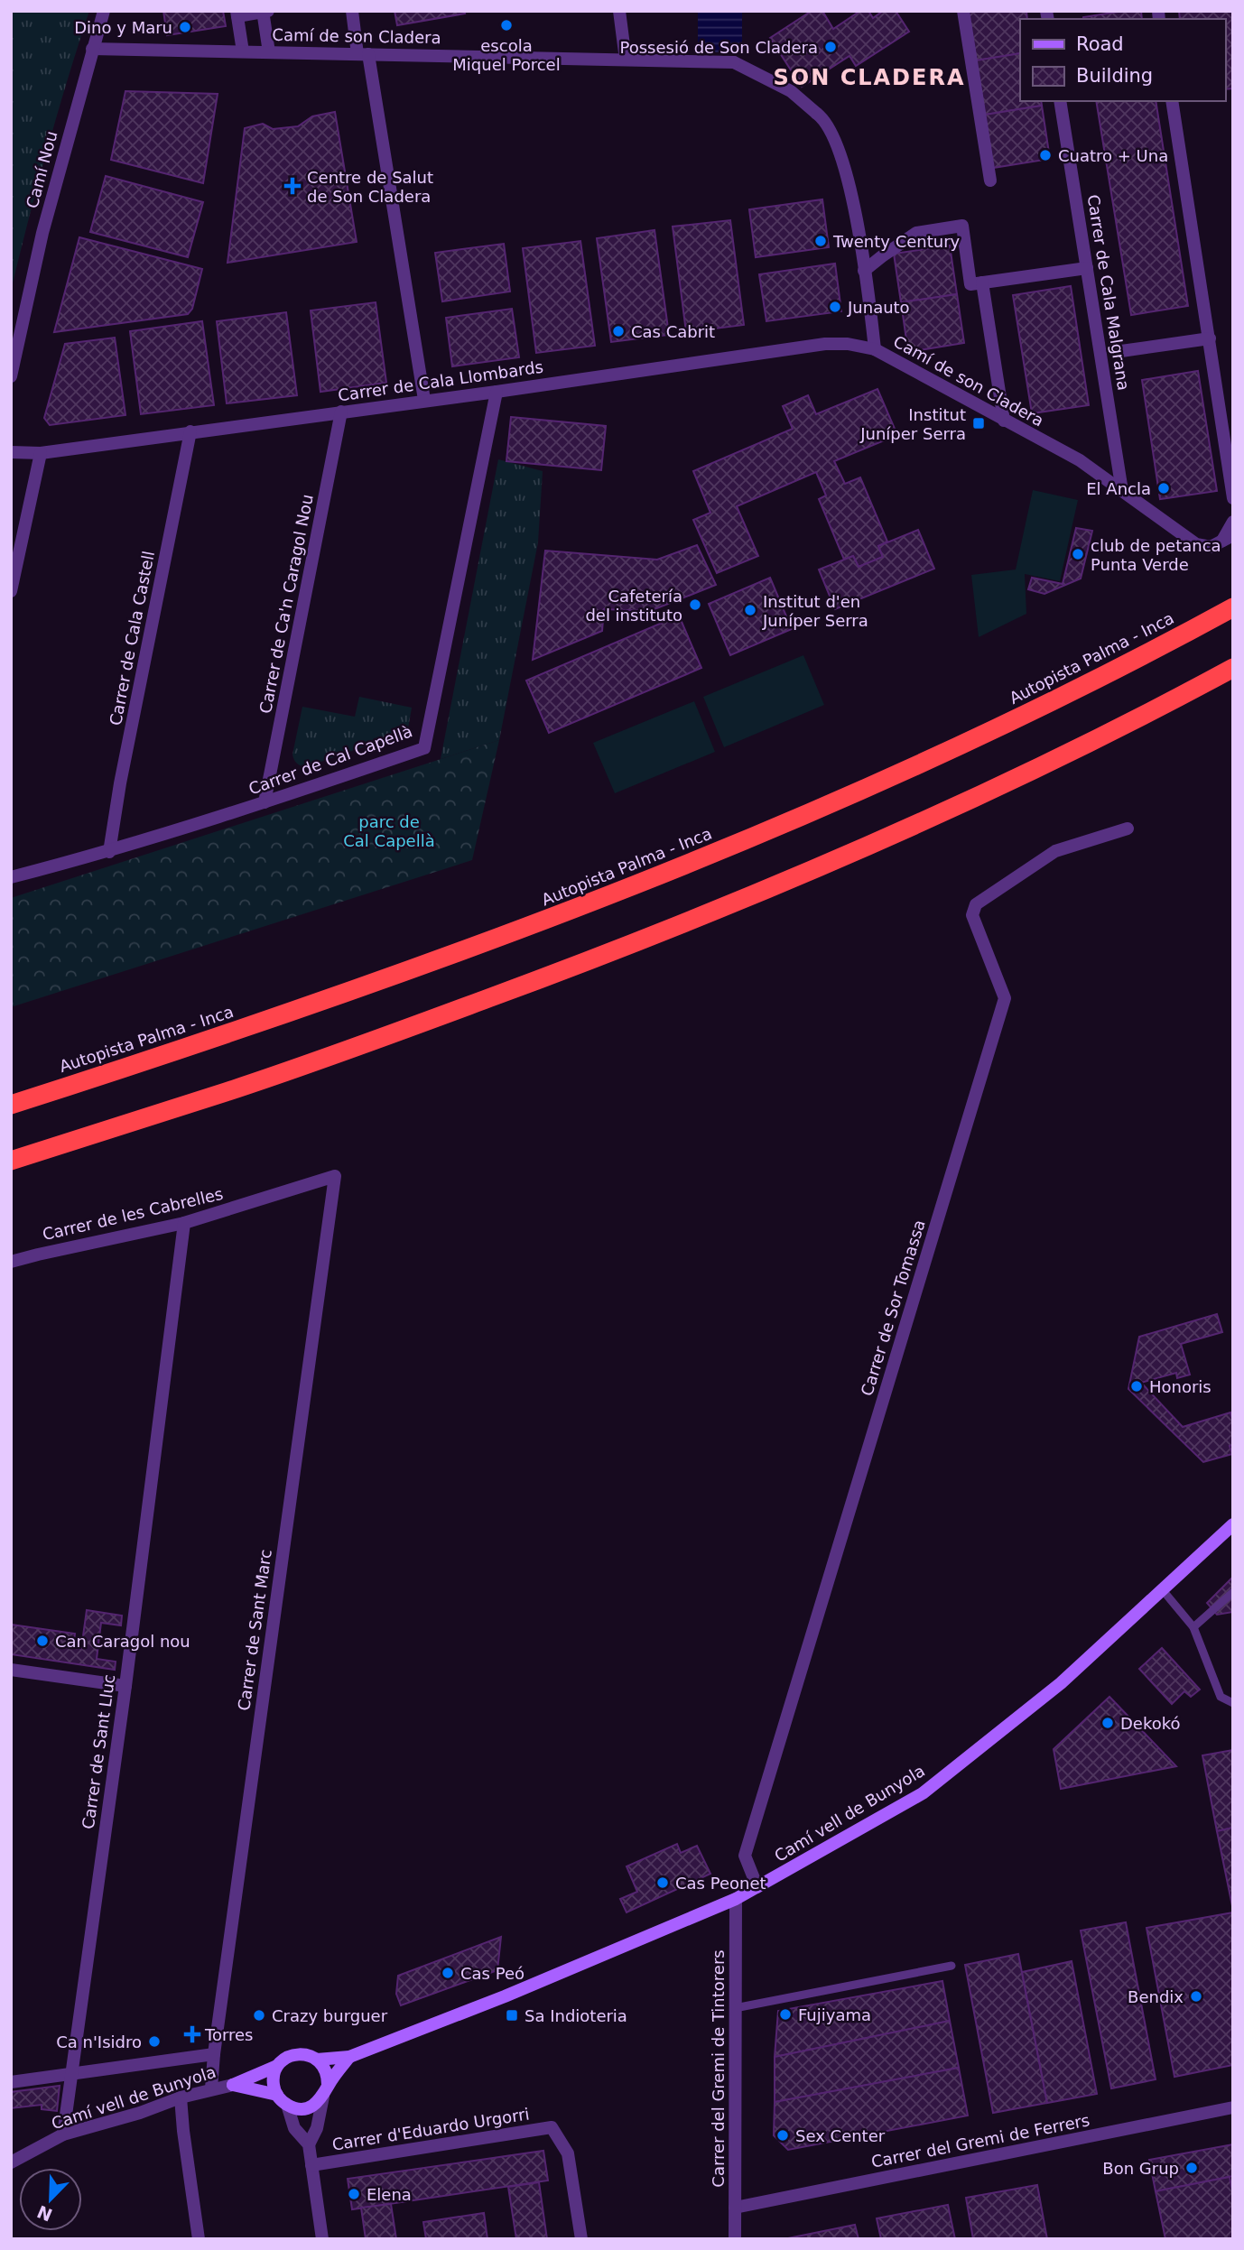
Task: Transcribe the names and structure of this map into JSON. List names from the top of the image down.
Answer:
{
  "streets": {
    "highway": ["Autopista Palma - Inca"],
    "main road": ["Camí vell de Bunyola"],
    "street": [
      "Camí de son Cladera",
      "Camí Nou",
      "Carrer de Cala Malgrana",
      "Carrer de Cala Llombards",
      "Carrer de Ca'n Caragol Nou",
      "Carrer de Cala Castell",
      "Carrer de Cal Capellà",
      "Carrer de les Cabrelles",
      "Carrer de Sor Tomassa",
      "Carrer de Sant Marc",
      "Carrer de Sant Lluc",
      "Carrer del Gremi de Tintorers",
      "Carrer d'Eduardo Urgorri",
      "Carrer del Gremi de Ferrers"
    ]
  },
  "crossings": [
    ["Camí de son Cladera", "Camí Nou"],
    ["Camí de son Cladera", "Carrer de Cala Malgrana"],
    ["Camí de son Cladera", "Carrer de Cala Llombards"],
    ["Carrer de Cala Llombards", "Carrer de Ca'n Caragol Nou"],
    ["Carrer de Cala Llombards", "Carrer de Cala Castell"],
    ["Carrer de Cala Llombards", "Carrer de Cal Capellà"],
    ["Carrer de Ca'n Caragol Nou", "Carrer de Cal Capellà"],
    ["Carrer de Cala Castell", "Carrer de Cal Capellà"],
    ["Carrer de les Cabrelles", "Carrer de Sant Marc"],
    ["Carrer de les Cabrelles", "Carrer de Sant Lluc"],
    ["Carrer de Sor Tomassa", "Camí vell de Bunyola"],
    ["Carrer de Sant Marc", "Camí vell de Bunyola"],
    ["Carrer de Sant Lluc", "Camí vell de Bunyola"],
    ["Camí vell de Bunyola", "Carrer del Gremi de Tintorers"],
    ["Carrer del Gremi de Tintorers", "Carrer del Gremi de Ferrers"]
  ],
  "districts": ["SON CLADERA"],
  "parks": ["parc de Cal Capellà"],
  "places": {
    "other": [
      "escola Miquel Porcel",
      "Dino y Maru",
      "Possesió de Son Cladera",
      "Cuatro + Una",
      "Twenty Century",
      "Junauto",
      "Cas Cabrit",
      "El Ancla",
      "club de petanca Punta Verde",
      "Cafetería del instituto",
      "Institut d'en Juníper Serra",
      "Honoris",
      "Can Caragol nou",
      "Dekokó",
      "Cas Peonet",
      "Cas Peó",
      "Bendix",
      "Fujiyama",
      "Crazy burguer",
      "Ca n'Isidro",
      "Sex Center",
      "Bon Grup",
      "Elena"
    ],
    "health": ["Centre de Salut de Son Cladera", "Torres"],
    "transit": ["Institut Juníper Serra", "Sa Indioteria"]
  },
  "legend": ["Road", "Building"],
  "north": "bottom left"
}
